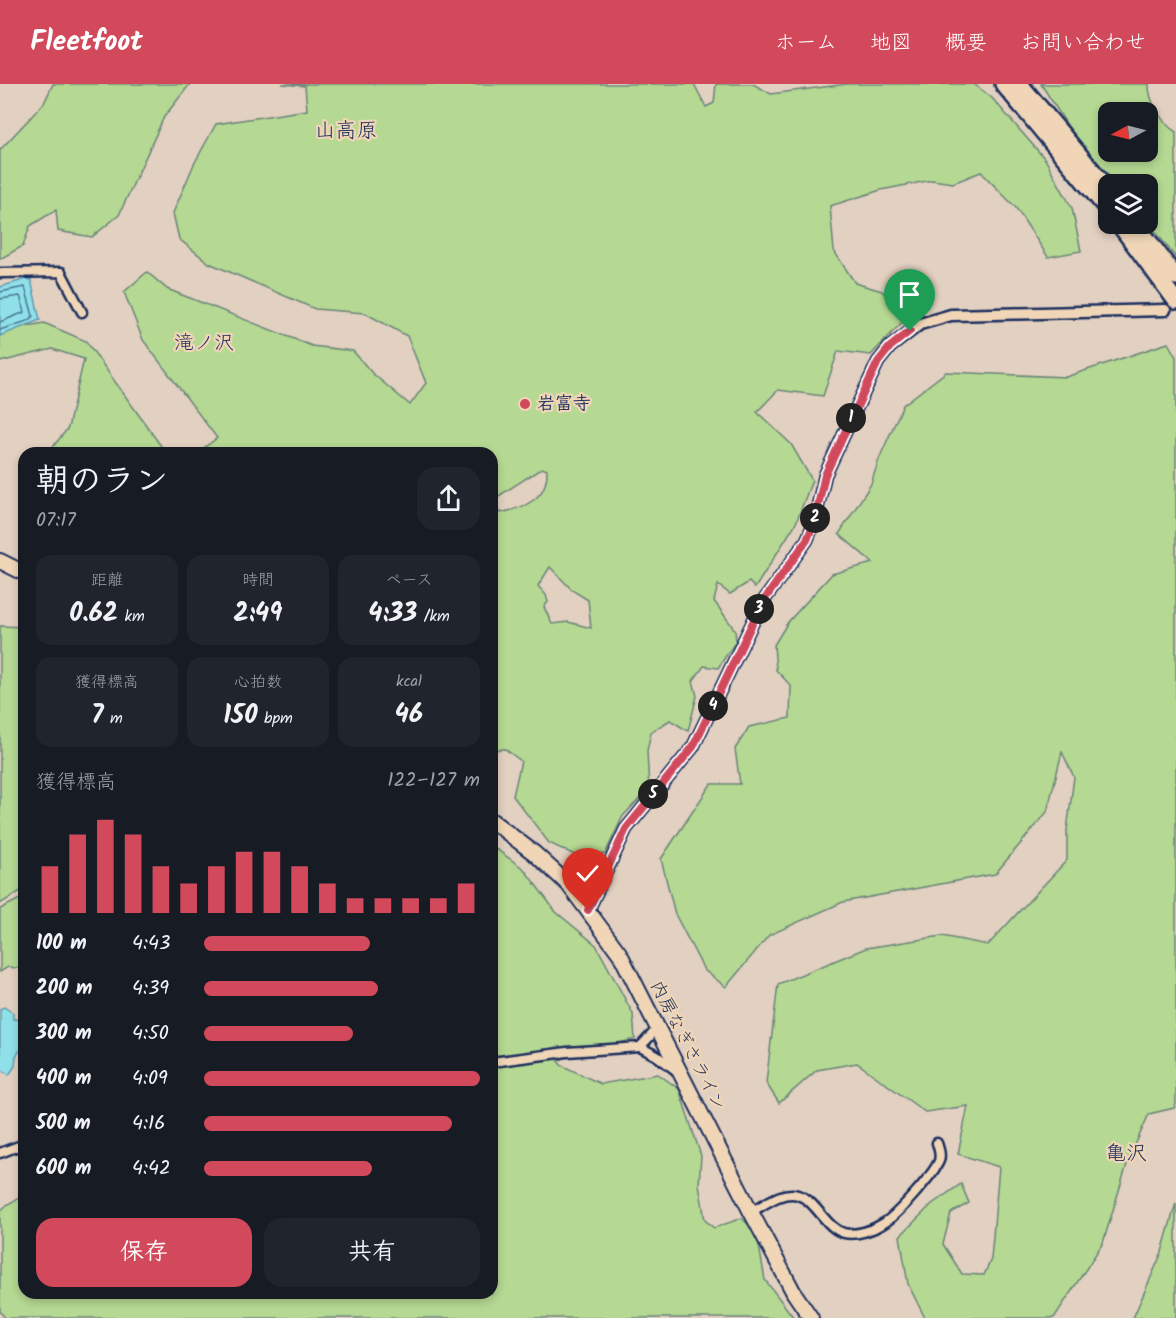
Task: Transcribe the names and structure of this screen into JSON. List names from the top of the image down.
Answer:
{
  "streets": {
    "highway": ["内房なぎさライン"]
  },
  "districts": ["山高原", "滝ノ沢", "亀沢"],
  "places": ["岩富寺"],
  "north": "left",
  "page": {
    "header": "Fleetfoot",
    "nav": [
      "ホーム",
      "地図",
      "概要",
      "お問い合わせ"
    ],
    "pins": [
      "1",
      "2",
      "3",
      "4",
      "5"
    ],
    "heading": ["朝のラン", "07:17"],
    "stats": [
      ["距離", "0.62 km"],
      ["時間", "2:49"],
      ["ペース", "4:33 /km"],
      ["獲得標高", "7 m"],
      ["心拍数", "150 bpm"],
      ["kcal", "46"]
    ],
    "chart": ["獲得標高", "122–127 m"],
    "list": [
      {
        "name": "100 m",
        "note": "4:43"
      },
      {
        "name": "200 m",
        "note": "4:39"
      },
      {
        "name": "300 m",
        "note": "4:50"
      },
      {
        "name": "400 m",
        "note": "4:09"
      },
      {
        "name": "500 m",
        "note": "4:16"
      },
      {
        "name": "600 m",
        "note": "4:42"
      }
    ],
    "buttons": ["保存", "共有"]
  }
}
